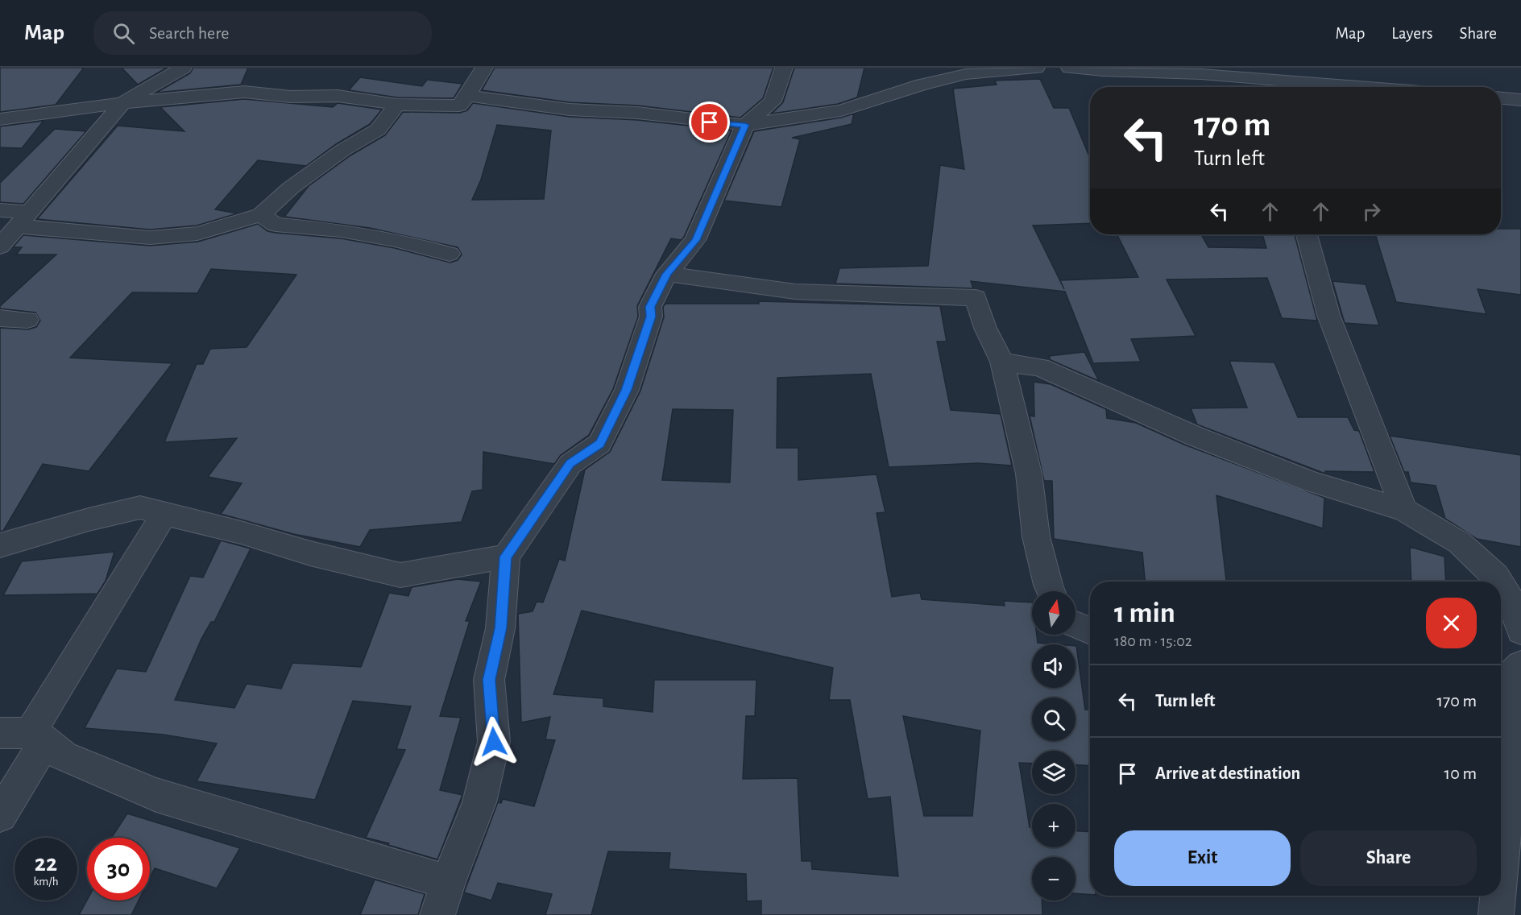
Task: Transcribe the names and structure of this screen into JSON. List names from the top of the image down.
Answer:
{
  "north": "top",
  "page": {
    "header": "Map",
    "search": "Search here",
    "nav": ["Map", "Layers", "Share"],
    "turn": ["170 m", "Turn left"],
    "heading": ["1 min", "180 m · 15:02"],
    "map_buttons": ["+", "−"],
    "list": [
      {
        "name": "Turn left",
        "value": "170 m"
      },
      {
        "name": "Arrive at destination",
        "value": "10 m"
      }
    ],
    "buttons": ["Exit", "Share"],
    "speed": "22 km/h",
    "limit": "30"
  }
}
